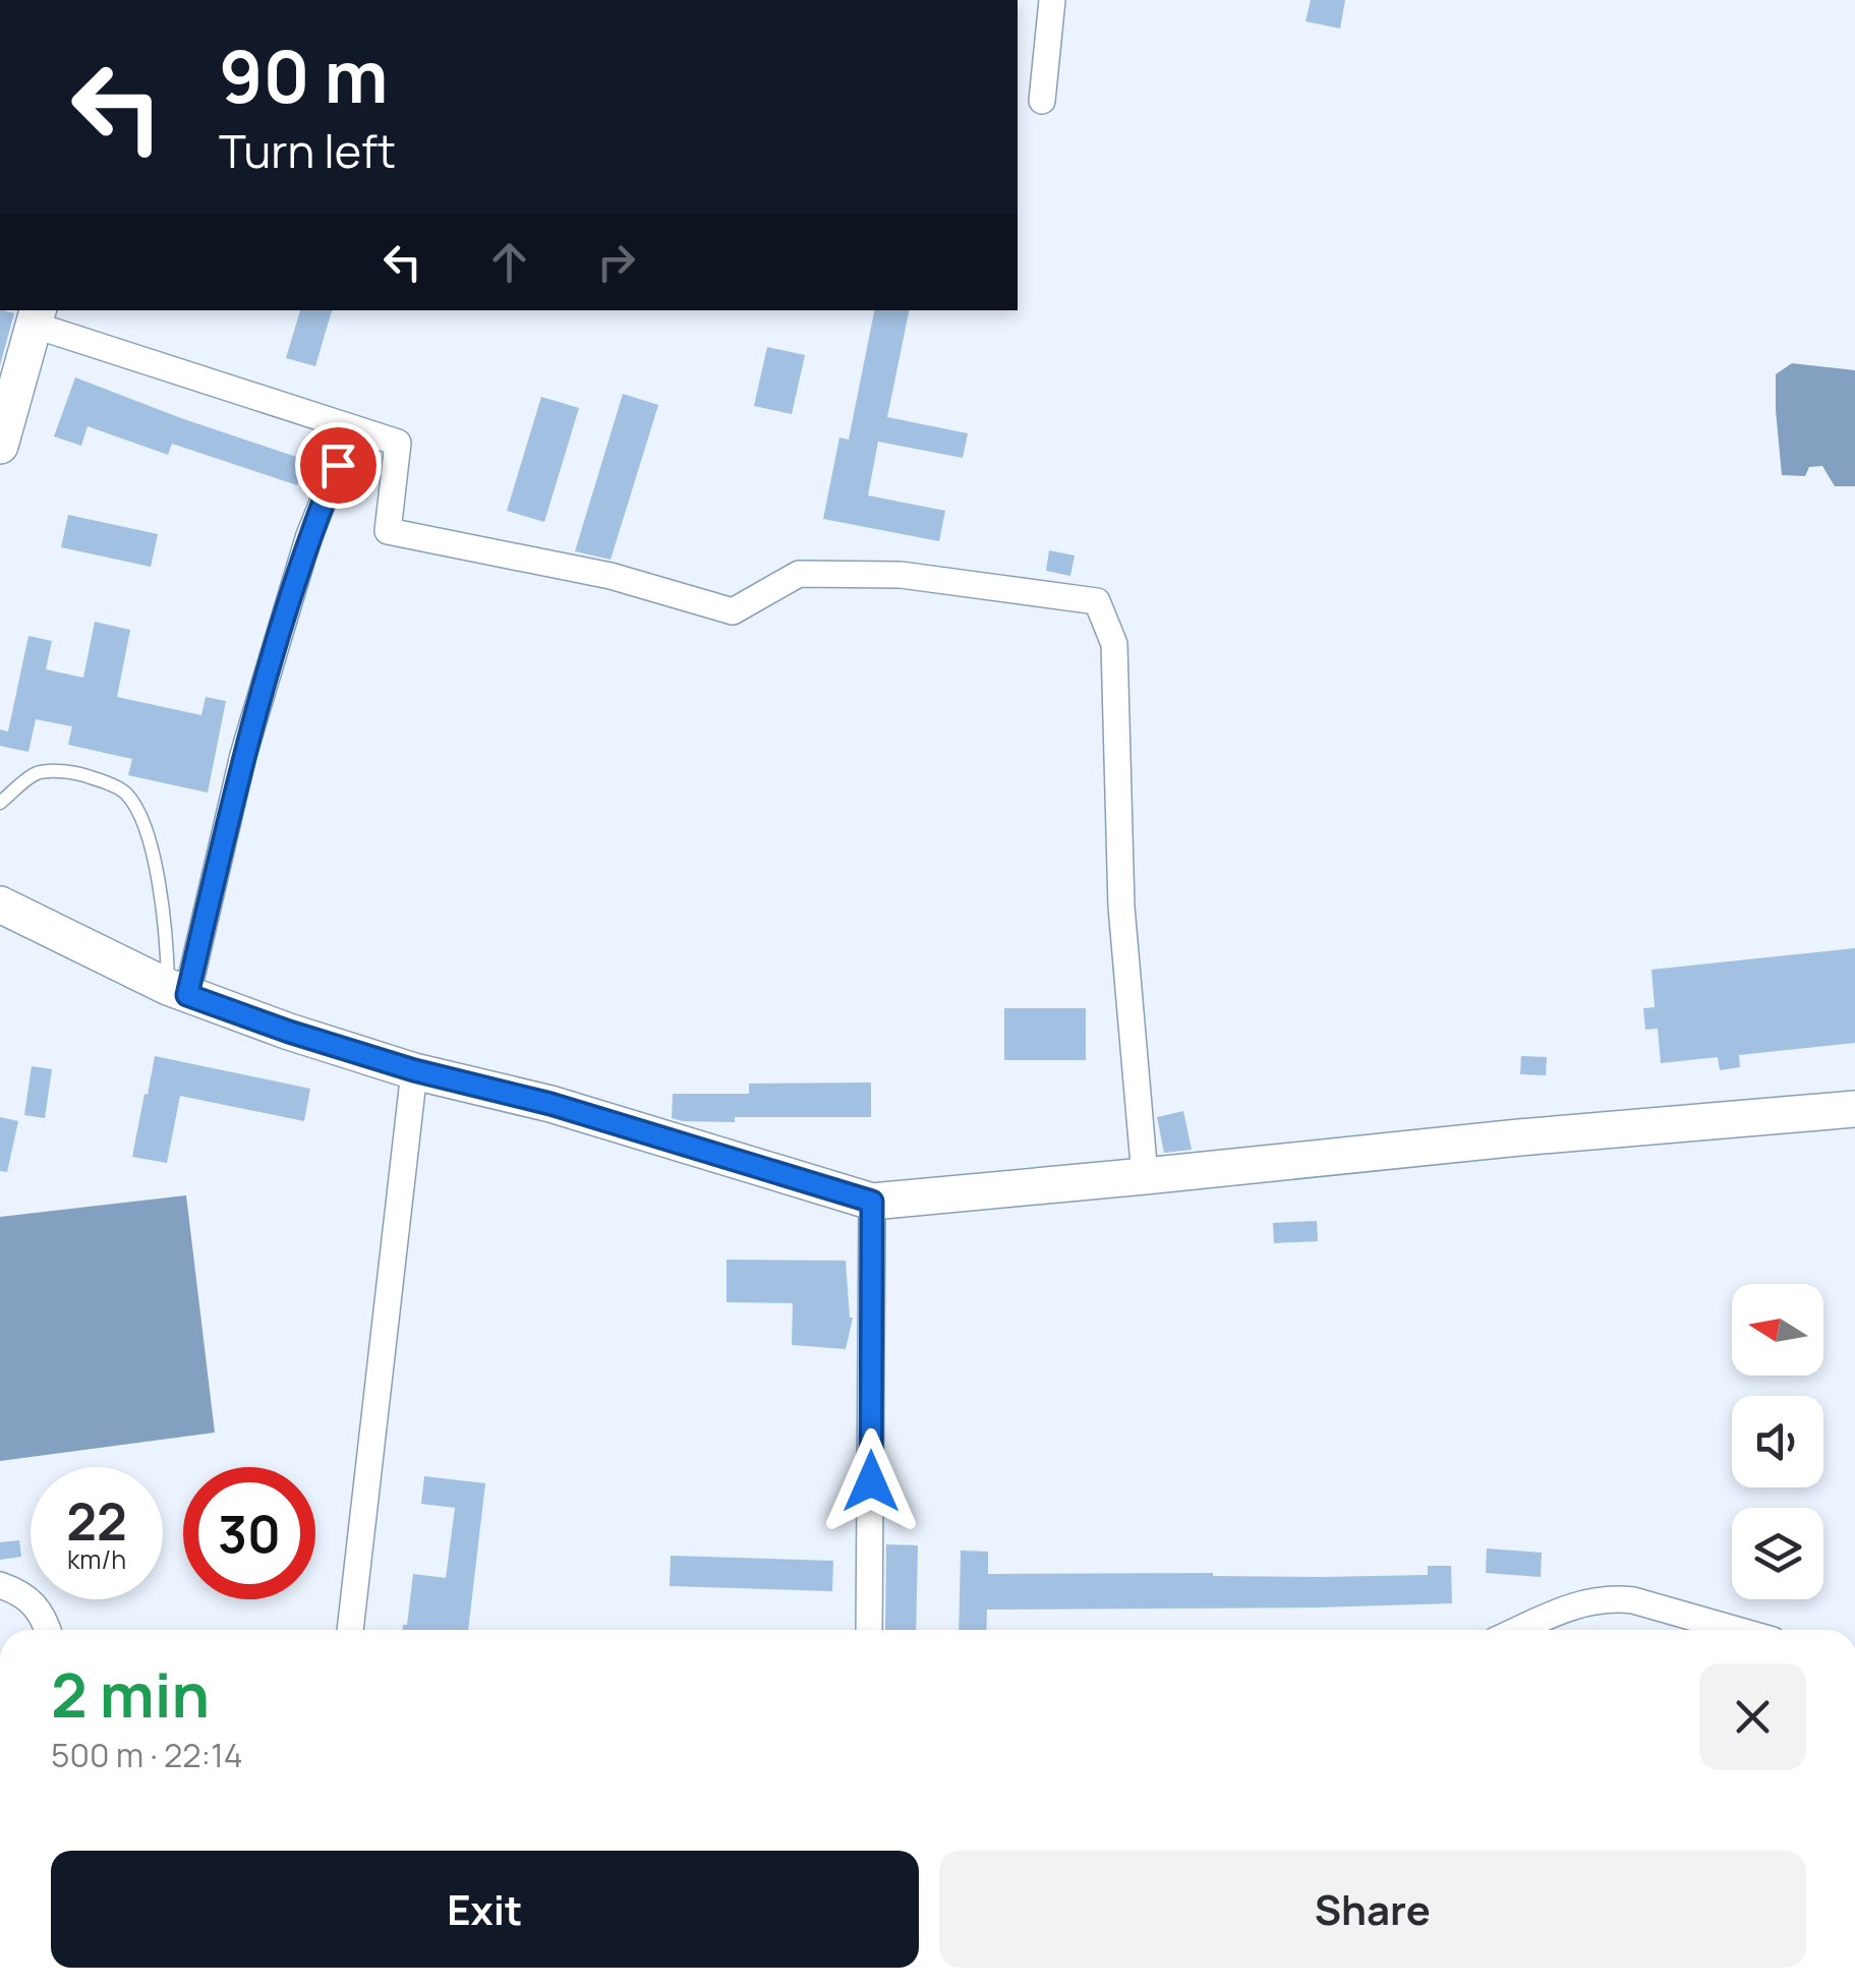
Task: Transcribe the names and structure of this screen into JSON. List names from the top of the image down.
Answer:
{
  "north": "left",
  "page": {
    "turn": ["90 m", "Turn left"],
    "speed": "22 km/h",
    "limit": "30",
    "heading": ["2 min", "500 m · 22:14"],
    "buttons": ["Exit", "Share"]
  }
}
